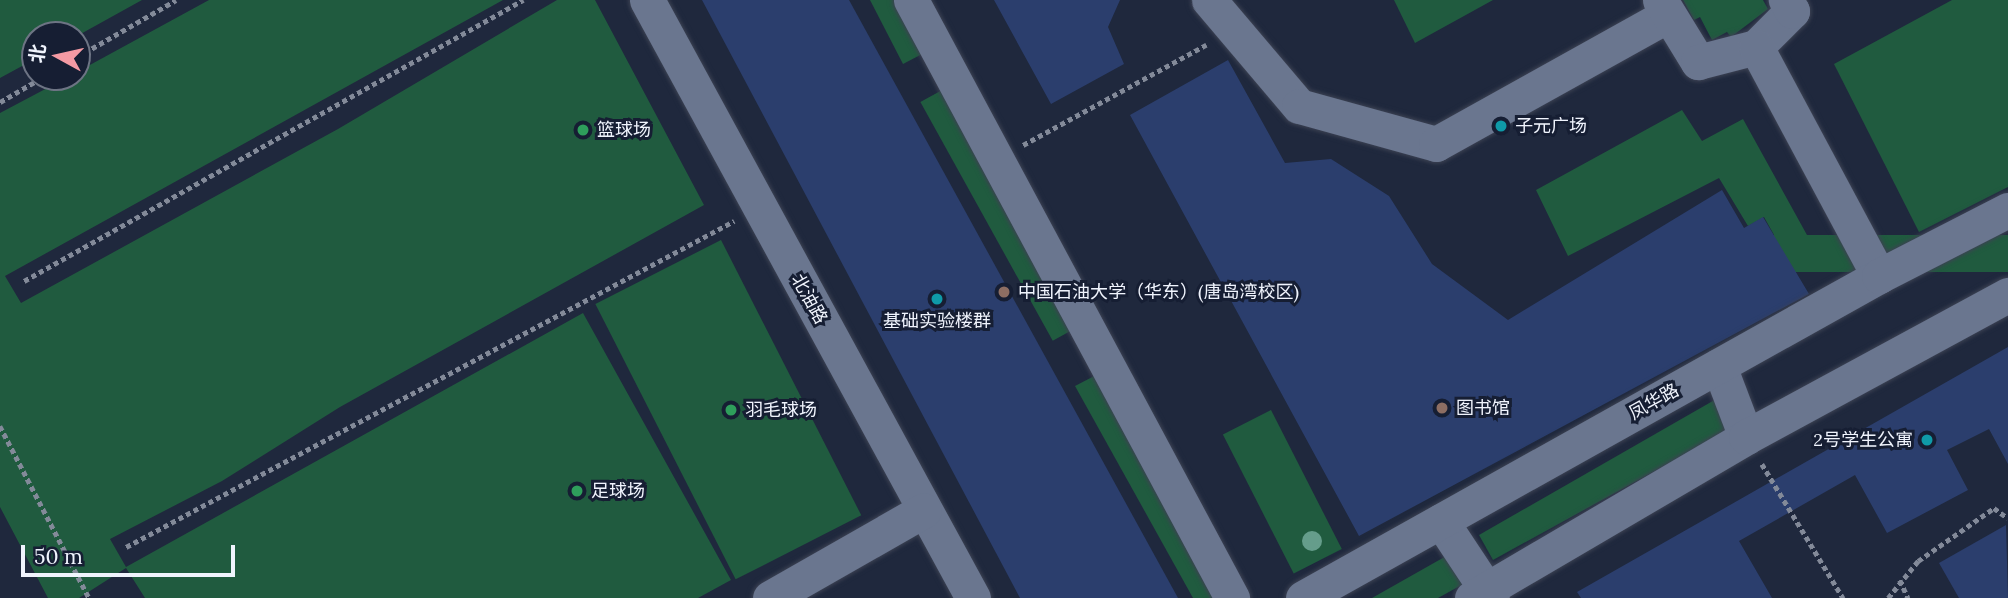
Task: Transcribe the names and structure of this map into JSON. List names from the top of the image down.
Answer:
{
  "streets": {
    "street": ["北油路", "凤华路"]
  },
  "places": [
    "子元广场",
    "篮球场",
    "中国石油大学（华东）(唐岛湾校区)",
    "基础实验楼群",
    "图书馆",
    "羽毛球场",
    "2号学生公寓",
    "足球场"
  ],
  "scale_bar": "50 m",
  "north": "left"
}
